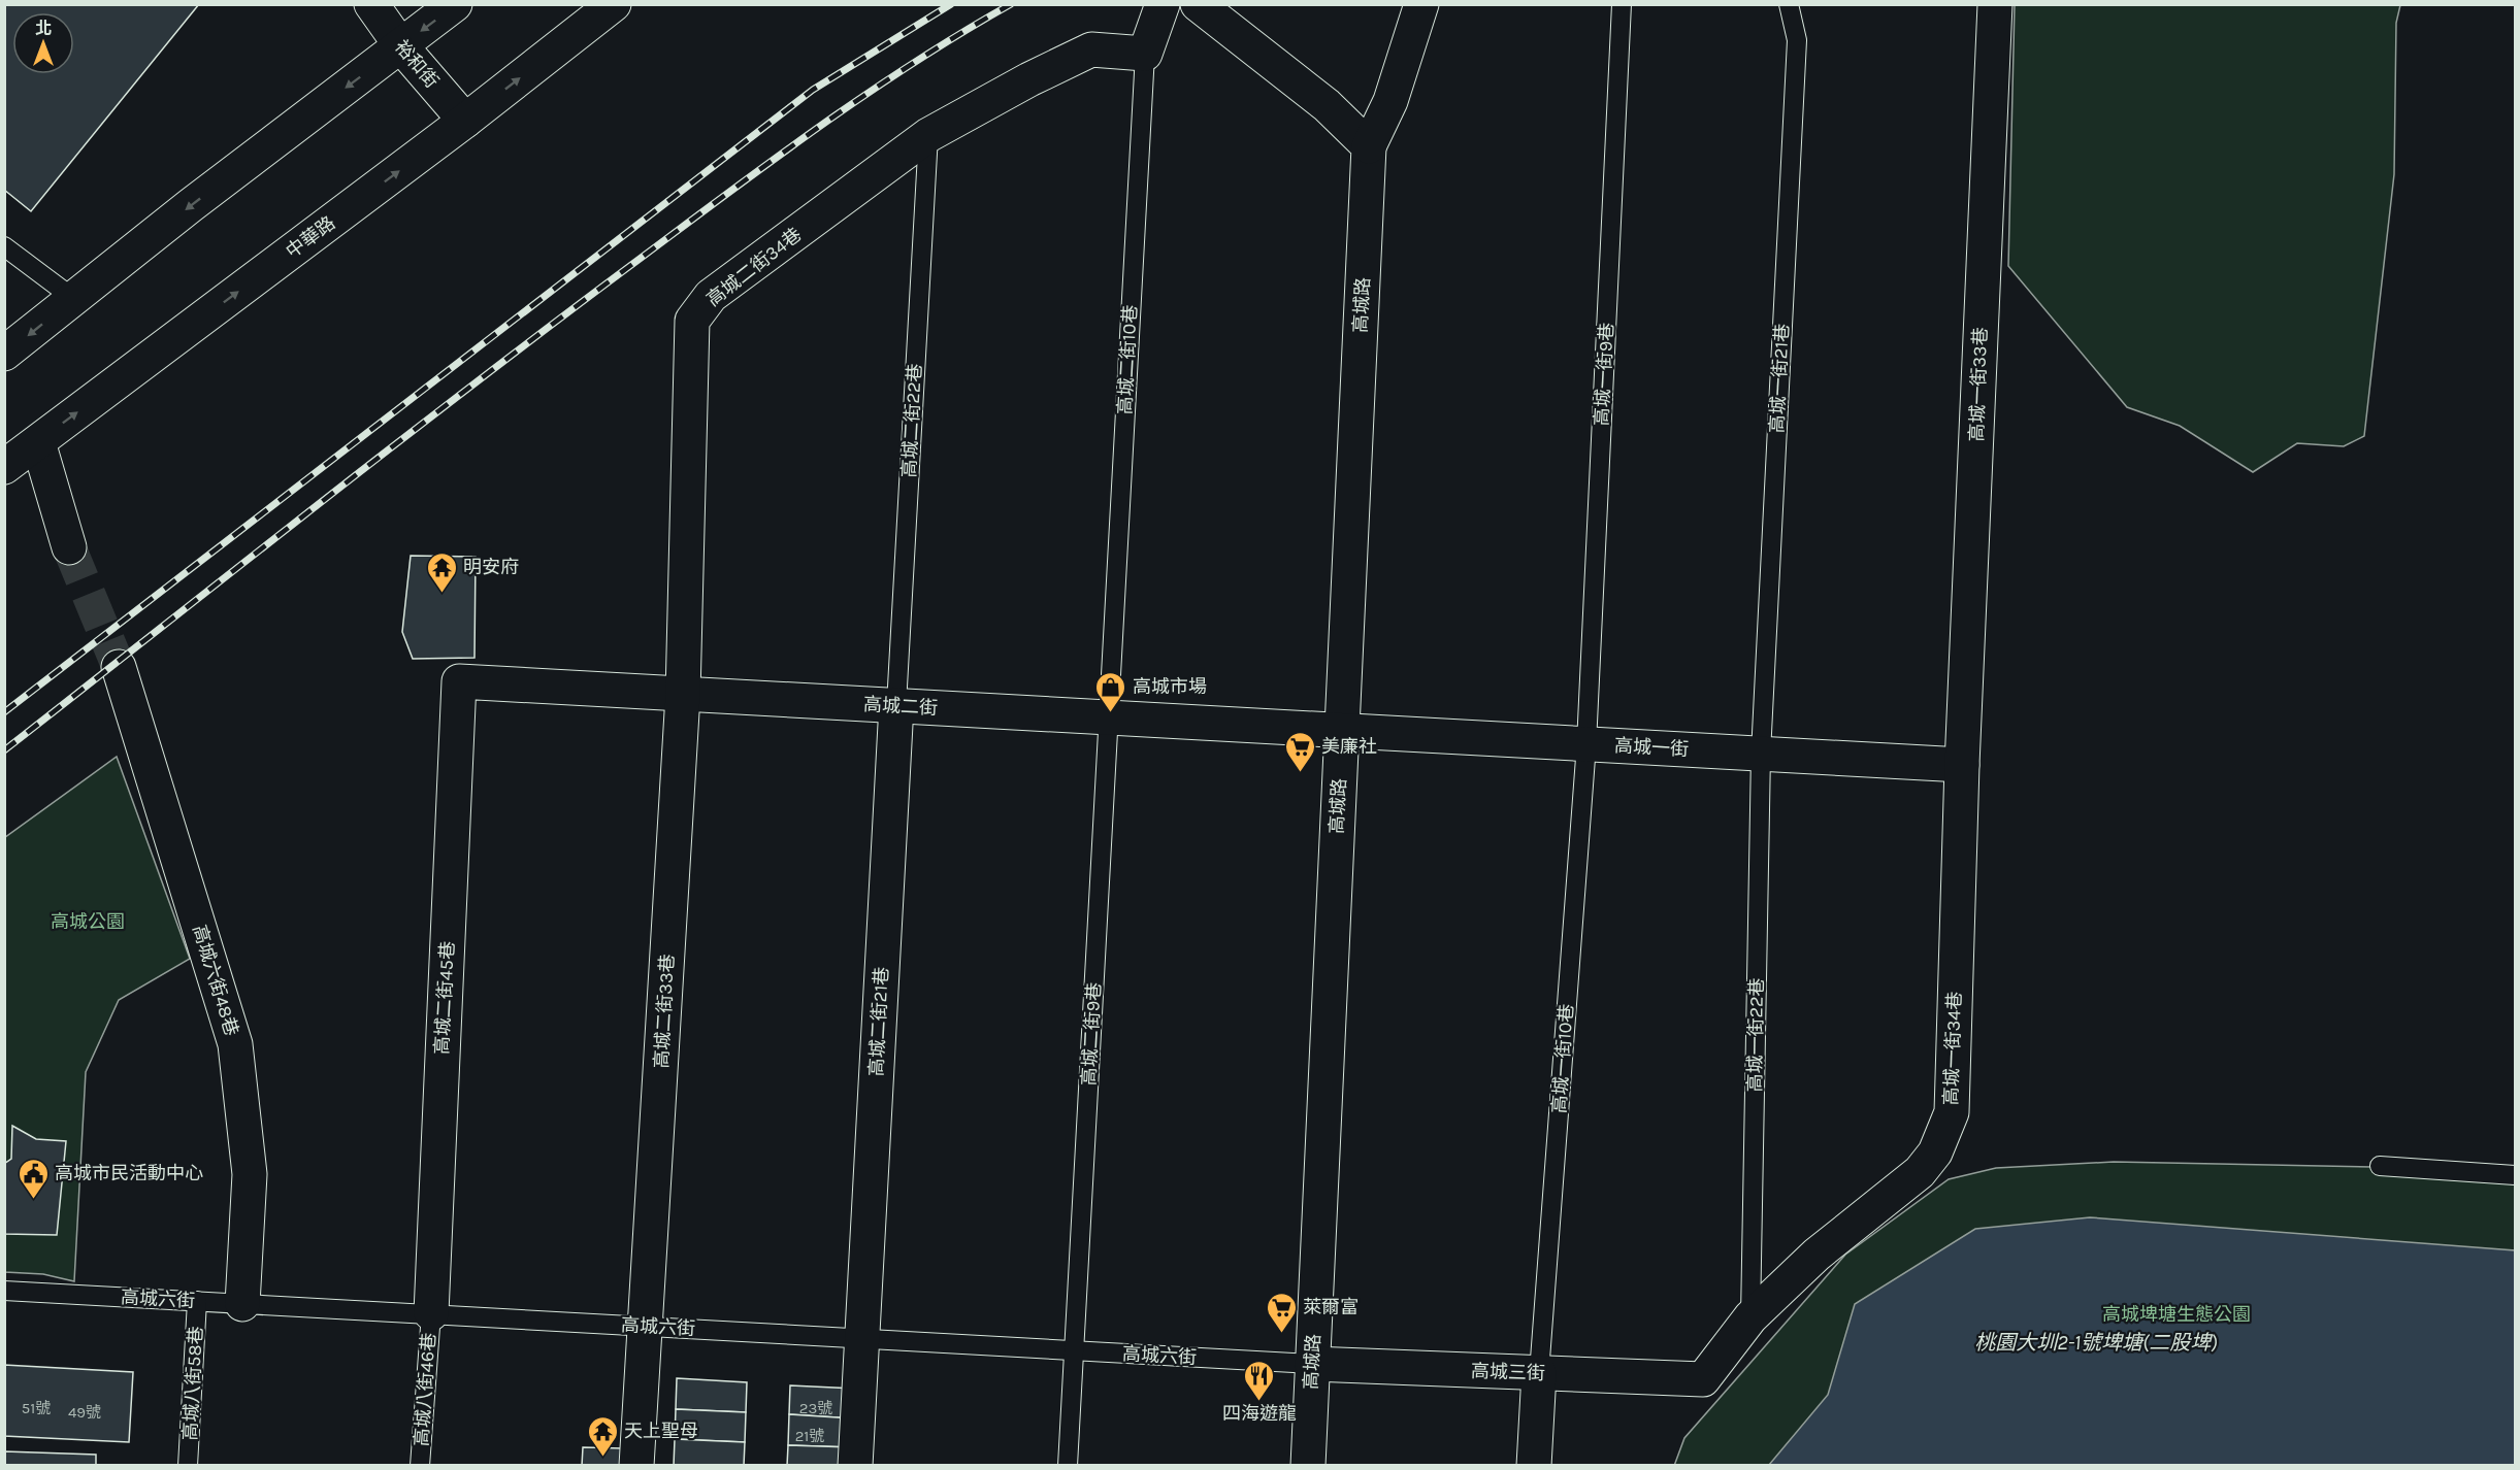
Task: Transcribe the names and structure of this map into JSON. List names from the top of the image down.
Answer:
{
  "streets": {
    "street": [
      "裕和街",
      "中華路",
      "高城二街34巷",
      "高城路",
      "高城二街10巷",
      "高城一街33巷",
      "高城二街",
      "高城一街",
      "高城六街48巷",
      "高城二街45巷",
      "高城二街33巷",
      "高城二街21巷",
      "高城一街34巷",
      "高城三街"
    ],
    "lane": [
      "高城一街9巷",
      "高城一街21巷",
      "高城二街22巷",
      "高城二街9巷",
      "高城一街22巷",
      "高城一街10巷",
      "高城六街",
      "高城八街58巷",
      "高城八街46巷"
    ]
  },
  "crossings": [
    ["裕和街", "中華路"],
    ["高城二街34巷", "高城二街10巷"],
    ["高城二街34巷", "高城二街22巷"],
    ["高城二街34巷", "高城二街"],
    ["高城二街34巷", "高城二街33巷"],
    ["高城路", "高城二街"],
    ["高城路", "高城一街"],
    ["高城路", "高城六街"],
    ["高城路", "高城三街"],
    ["高城二街10巷", "高城二街"],
    ["高城二街10巷", "高城二街9巷"],
    ["高城一街9巷", "高城一街"],
    ["高城一街9巷", "高城一街10巷"],
    ["高城一街21巷", "高城一街"],
    ["高城一街21巷", "高城一街22巷"],
    ["高城一街33巷", "高城一街"],
    ["高城一街33巷", "高城一街34巷"],
    ["高城二街22巷", "高城二街"],
    ["高城二街22巷", "高城二街21巷"],
    ["高城二街", "高城一街"],
    ["高城二街", "高城二街45巷"],
    ["高城二街", "高城二街33巷"],
    ["高城二街", "高城二街21巷"],
    ["高城二街", "高城二街9巷"],
    ["高城一街", "高城一街22巷"],
    ["高城一街", "高城一街34巷"],
    ["高城一街", "高城一街10巷"],
    ["高城六街48巷", "高城六街"],
    ["高城二街45巷", "高城六街"],
    ["高城二街45巷", "高城八街46巷"],
    ["高城二街33巷", "高城六街"],
    ["高城二街21巷", "高城六街"],
    ["高城二街9巷", "高城六街"],
    ["高城一街22巷", "高城一街34巷"],
    ["高城一街34巷", "高城三街"],
    ["高城一街10巷", "高城三街"],
    ["高城六街", "高城三街"],
    ["高城六街", "高城八街58巷"],
    ["高城六街", "高城八街46巷"]
  ],
  "water": ["桃園大圳2-1號埤塘(二股埤)"],
  "parks": ["高城公園", "高城埤塘生態公園"],
  "places": {
    "temple": ["明安府", "天上聖母"],
    "shop": ["高城市場"],
    "supermarket": ["美廉社", "萊爾富"],
    "public building": ["高城市民活動中心"],
    "restaurant": ["四海遊龍"]
  },
  "house_numbers": [
    "51號",
    "23號",
    "49號",
    "21號"
  ],
  "north": "top"
}
